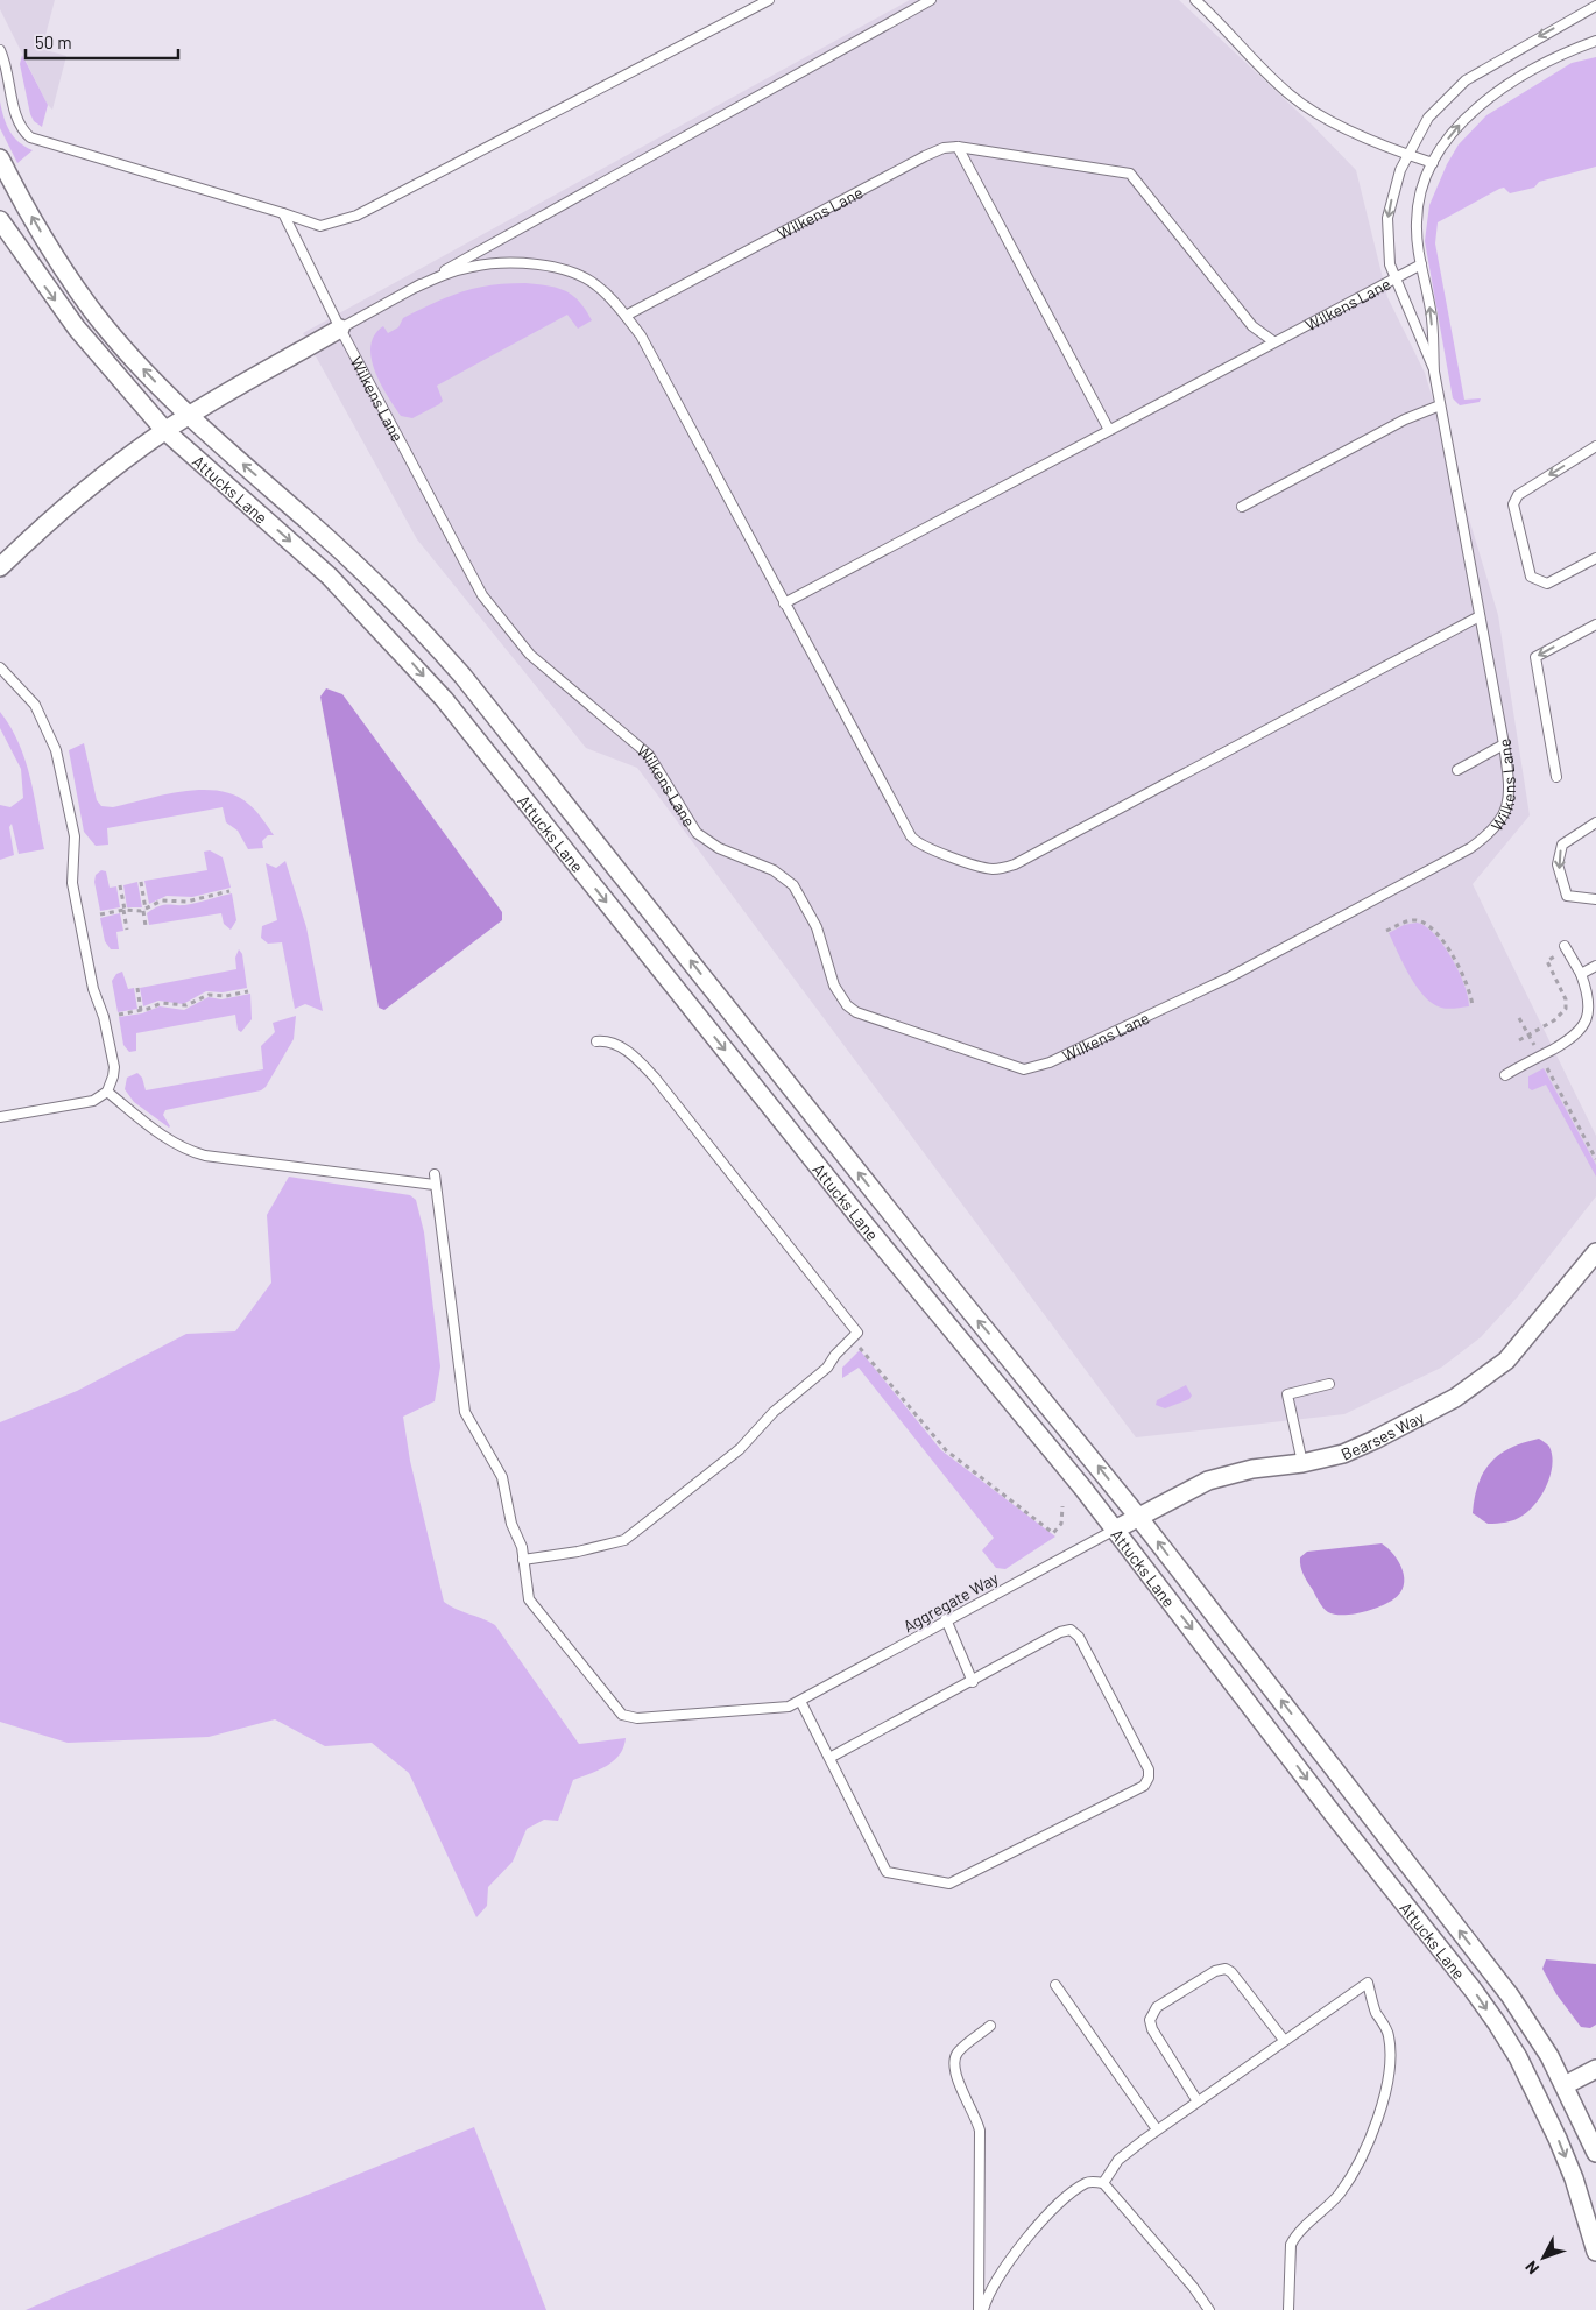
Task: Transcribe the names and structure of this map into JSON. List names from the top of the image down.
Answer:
{
  "streets": {
    "street": ["Attucks Lane", "Bearses Way"],
    "lane": ["Wilkens Lane", "Aggregate Way"]
  },
  "crossings": [
    ["Attucks Lane", "Bearses Way"],
    ["Attucks Lane", "Aggregate Way"],
    ["Bearses Way", "Aggregate Way"]
  ],
  "scale_bar": "50 m",
  "north": "bottom left"
}
